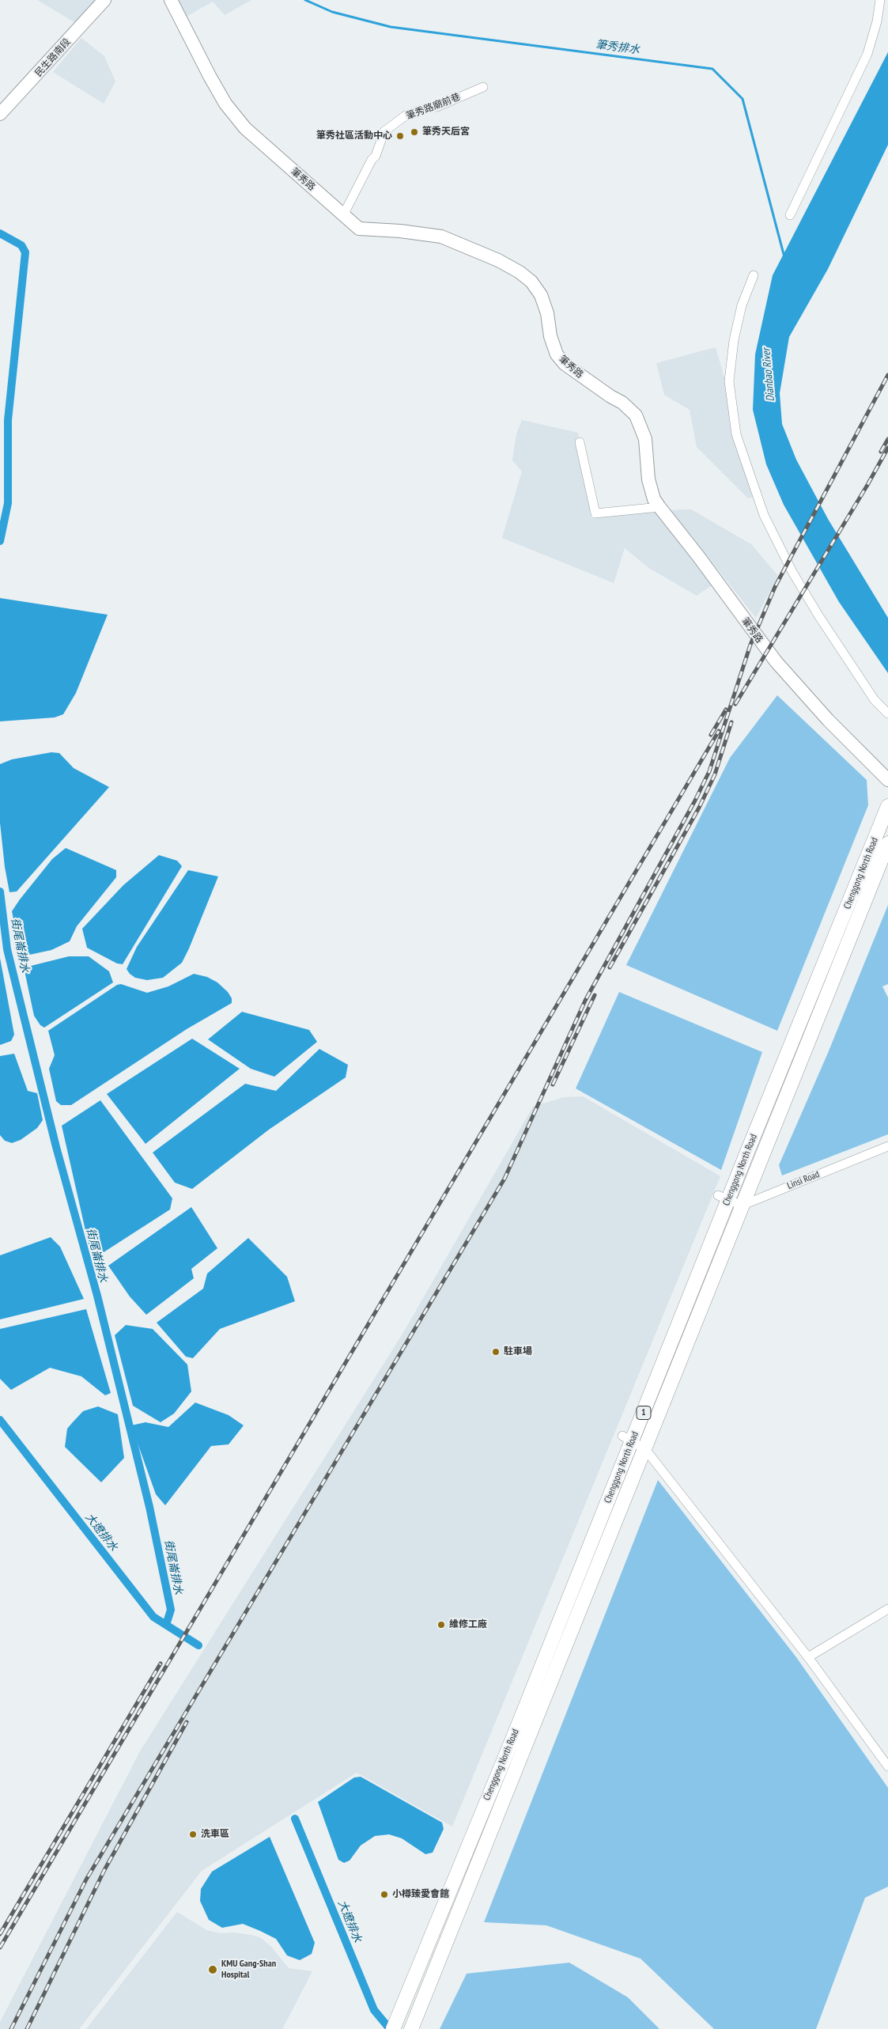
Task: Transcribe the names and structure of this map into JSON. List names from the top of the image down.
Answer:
{
  "streets": {
    "main road": ["Chenggong North Road", "1"],
    "street": [
      "民生路南段",
      "筆秀路廟前巷",
      "筆秀路",
      "Linsi Road"
    ]
  },
  "crossings": [
    ["筆秀路廟前巷", "筆秀路"],
    ["Chenggong North Road", "Linsi Road"]
  ],
  "water": [
    "筆秀排水",
    "Dianbao River",
    "街尾崙排水",
    "大遼排水"
  ],
  "places": [
    "筆秀天后宮",
    "筆秀社區活動中心",
    "駐車場",
    "維修工廠",
    "洗車區",
    "小樽臻愛會館",
    "KMU Gang-Shan Hospital"
  ]
}
